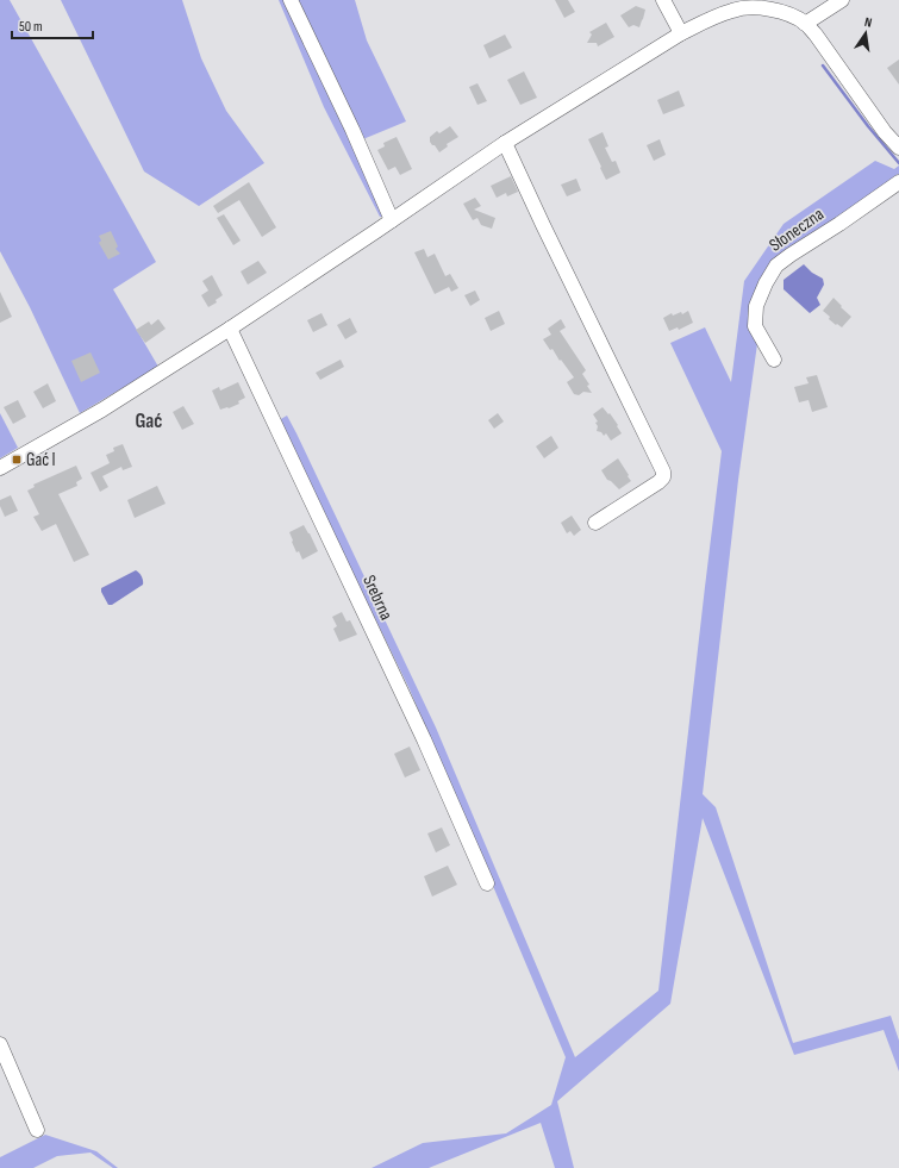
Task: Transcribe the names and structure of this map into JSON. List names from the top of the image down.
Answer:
{
  "streets": {
    "street": ["Słoneczna", "Srebrna"]
  },
  "districts": ["Gać"],
  "places": {
    "transit": ["Gać I"]
  },
  "scale_bar": "50 m",
  "north": "top"
}
